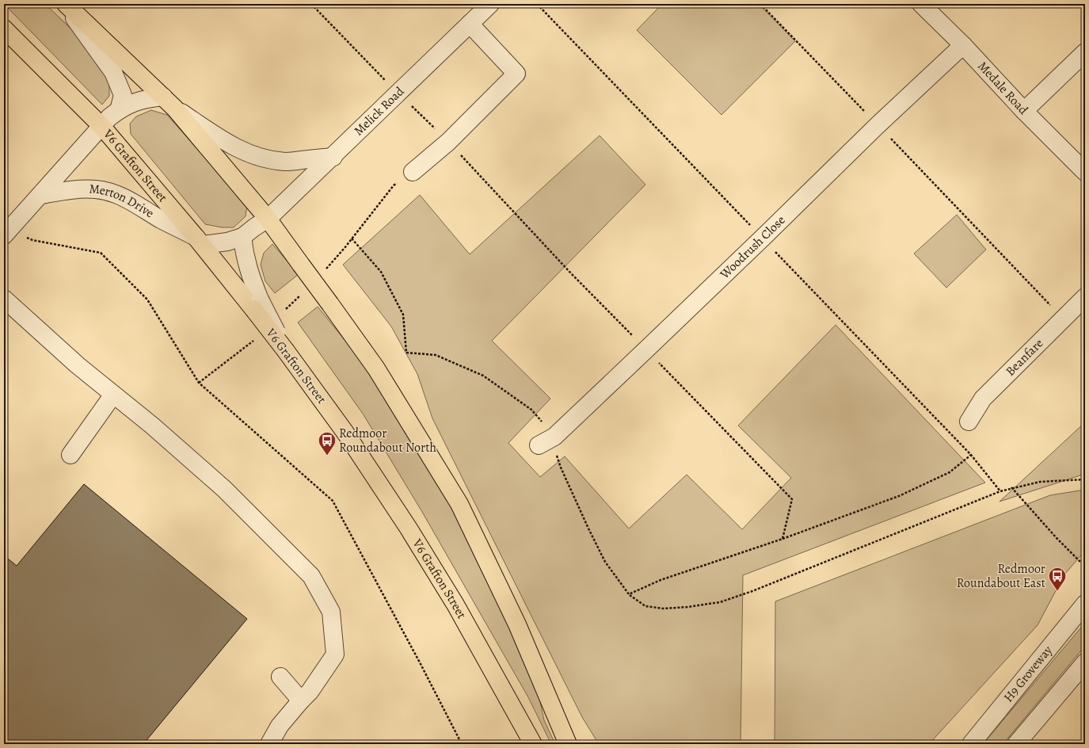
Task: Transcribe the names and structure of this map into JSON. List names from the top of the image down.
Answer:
{
  "streets": {
    "highway": ["V6 Grafton Street"],
    "street": [
      "Medale Road",
      "Melick Road",
      "Merton Drive",
      "Woodrush Close",
      "Beanfare",
      "H9 Groveway"
    ]
  },
  "crossings": [
    ["Medale Road", "Woodrush Close"],
    ["Melick Road", "V6 Grafton Street"],
    ["V6 Grafton Street", "Merton Drive"]
  ],
  "places": {
    "bus stop": ["Redmoor Roundabout North", "Redmoor Roundabout East"]
  }
}
